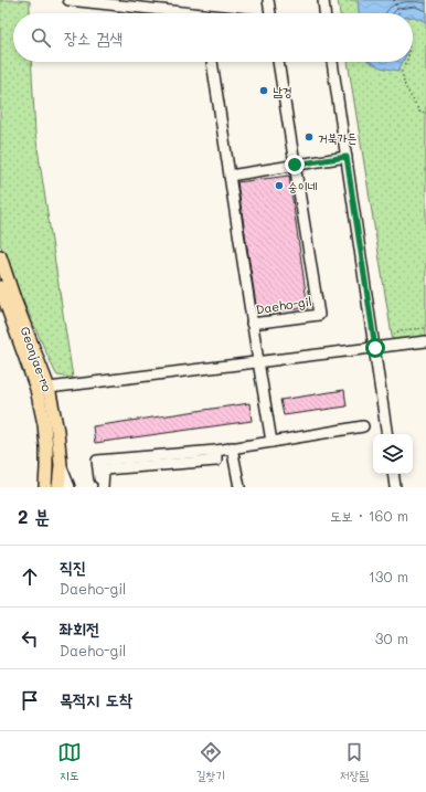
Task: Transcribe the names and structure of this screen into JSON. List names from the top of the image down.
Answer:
{
  "streets": {
    "main road": ["Geonjae-ro"],
    "street": ["Daeho-gil"]
  },
  "places": ["남경", "거북가든", "숭이네"],
  "page": {
    "search": "장소 검색",
    "heading": ["2 분", "도보 · 160 m"],
    "list": [
      ["직진", "Daeho-gil", "130 m"],
      ["좌회전", "Daeho-gil", "30 m"],
      "목적지 도착"
    ],
    "nav": ["지도", "길찾기", "저장됨"]
  }
}
